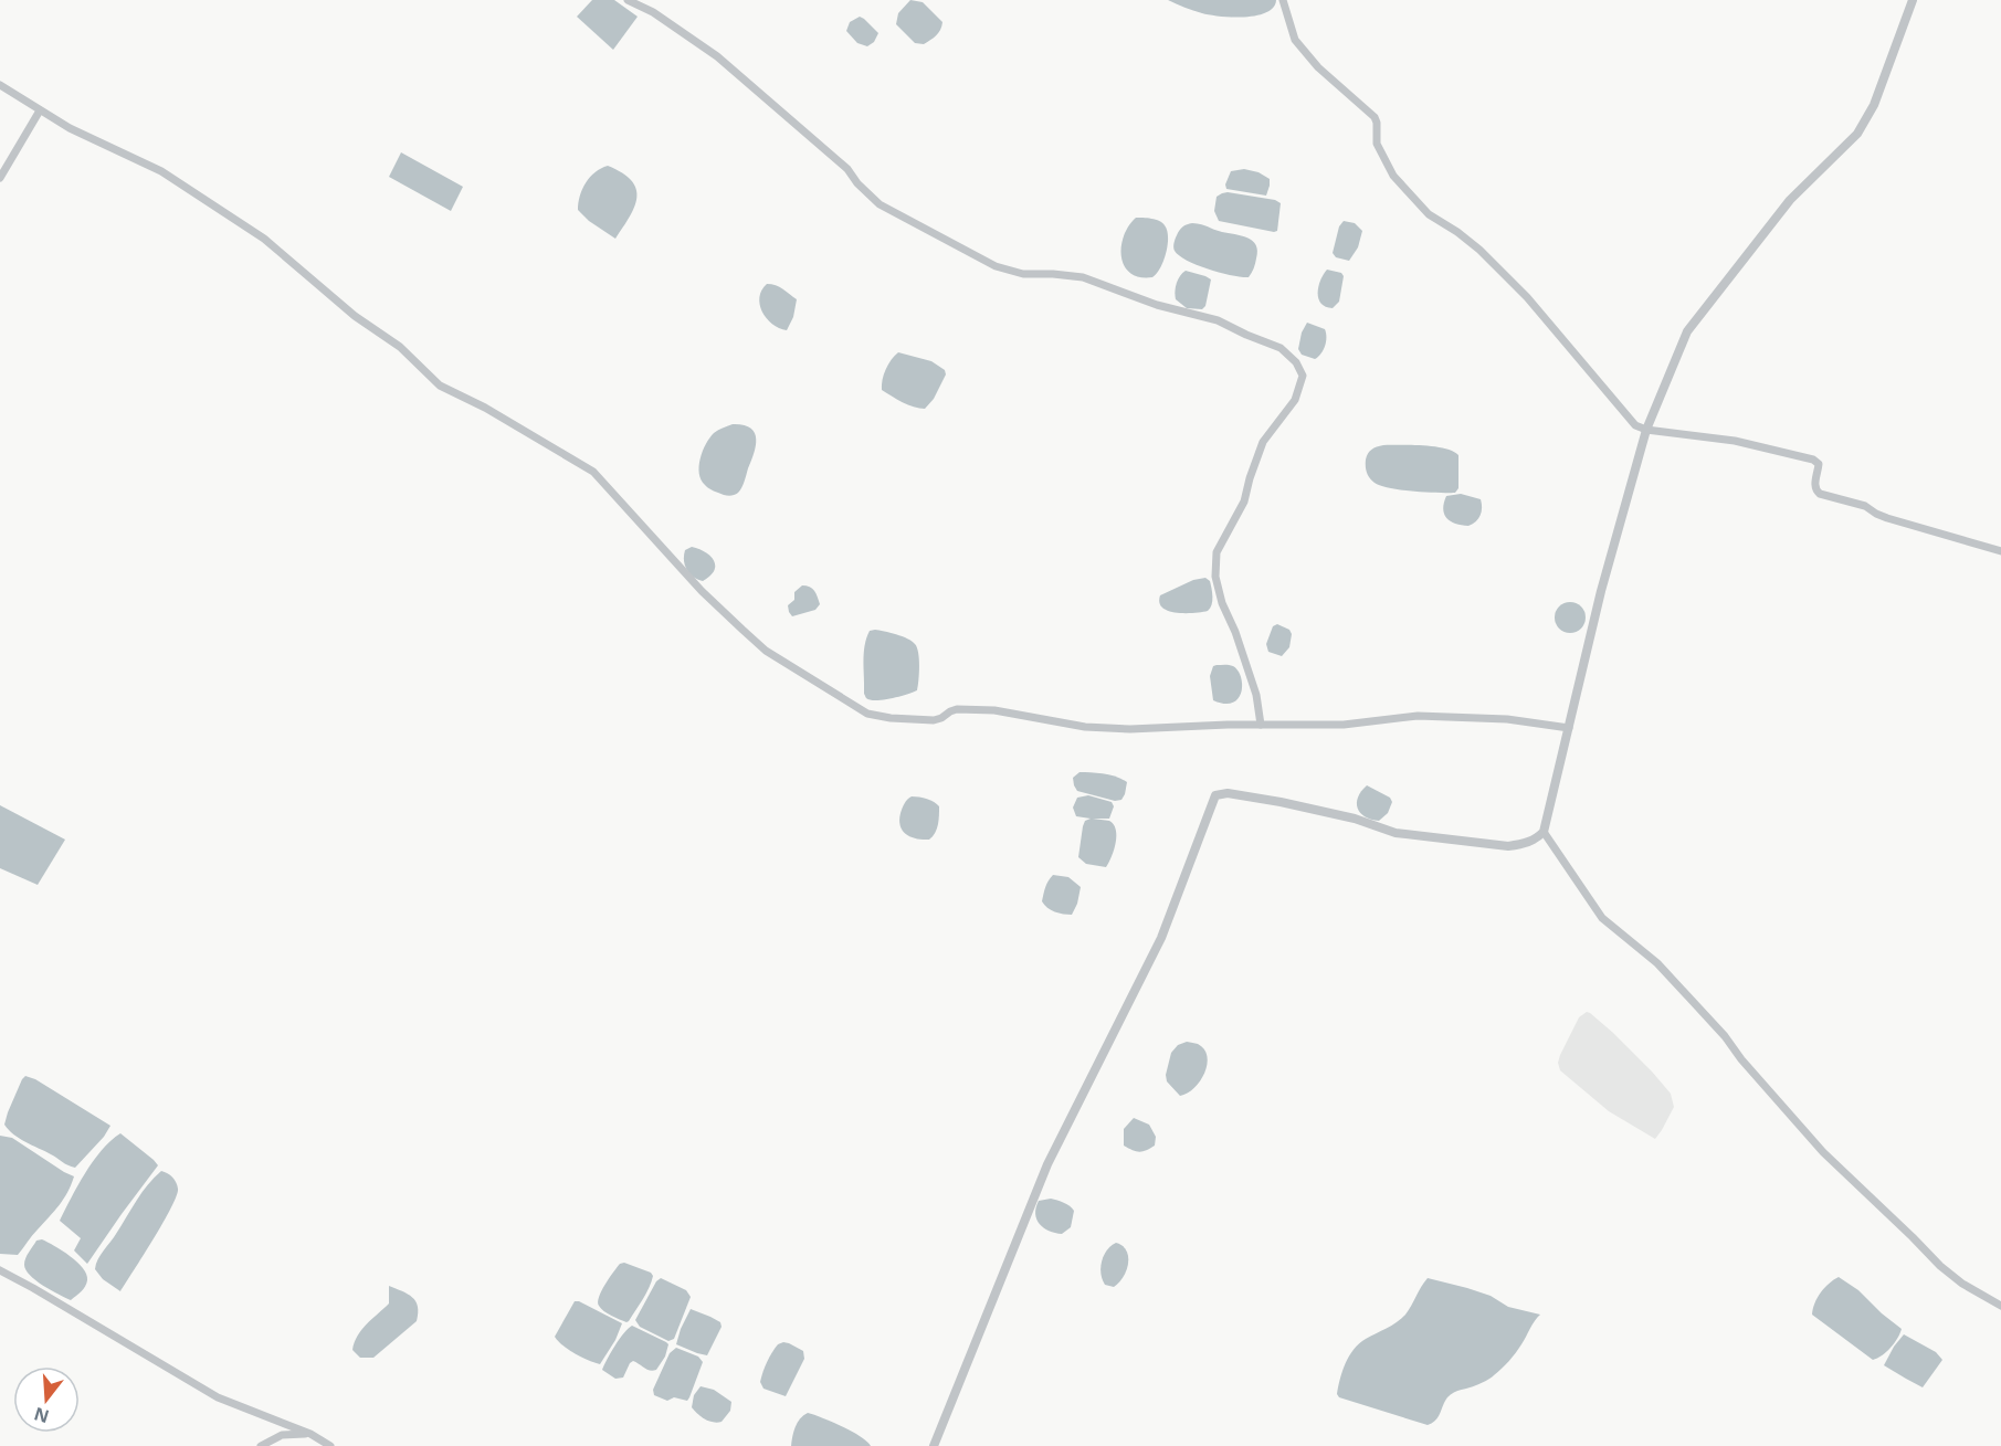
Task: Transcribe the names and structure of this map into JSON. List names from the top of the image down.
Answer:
{
  "north": "bottom"
}
